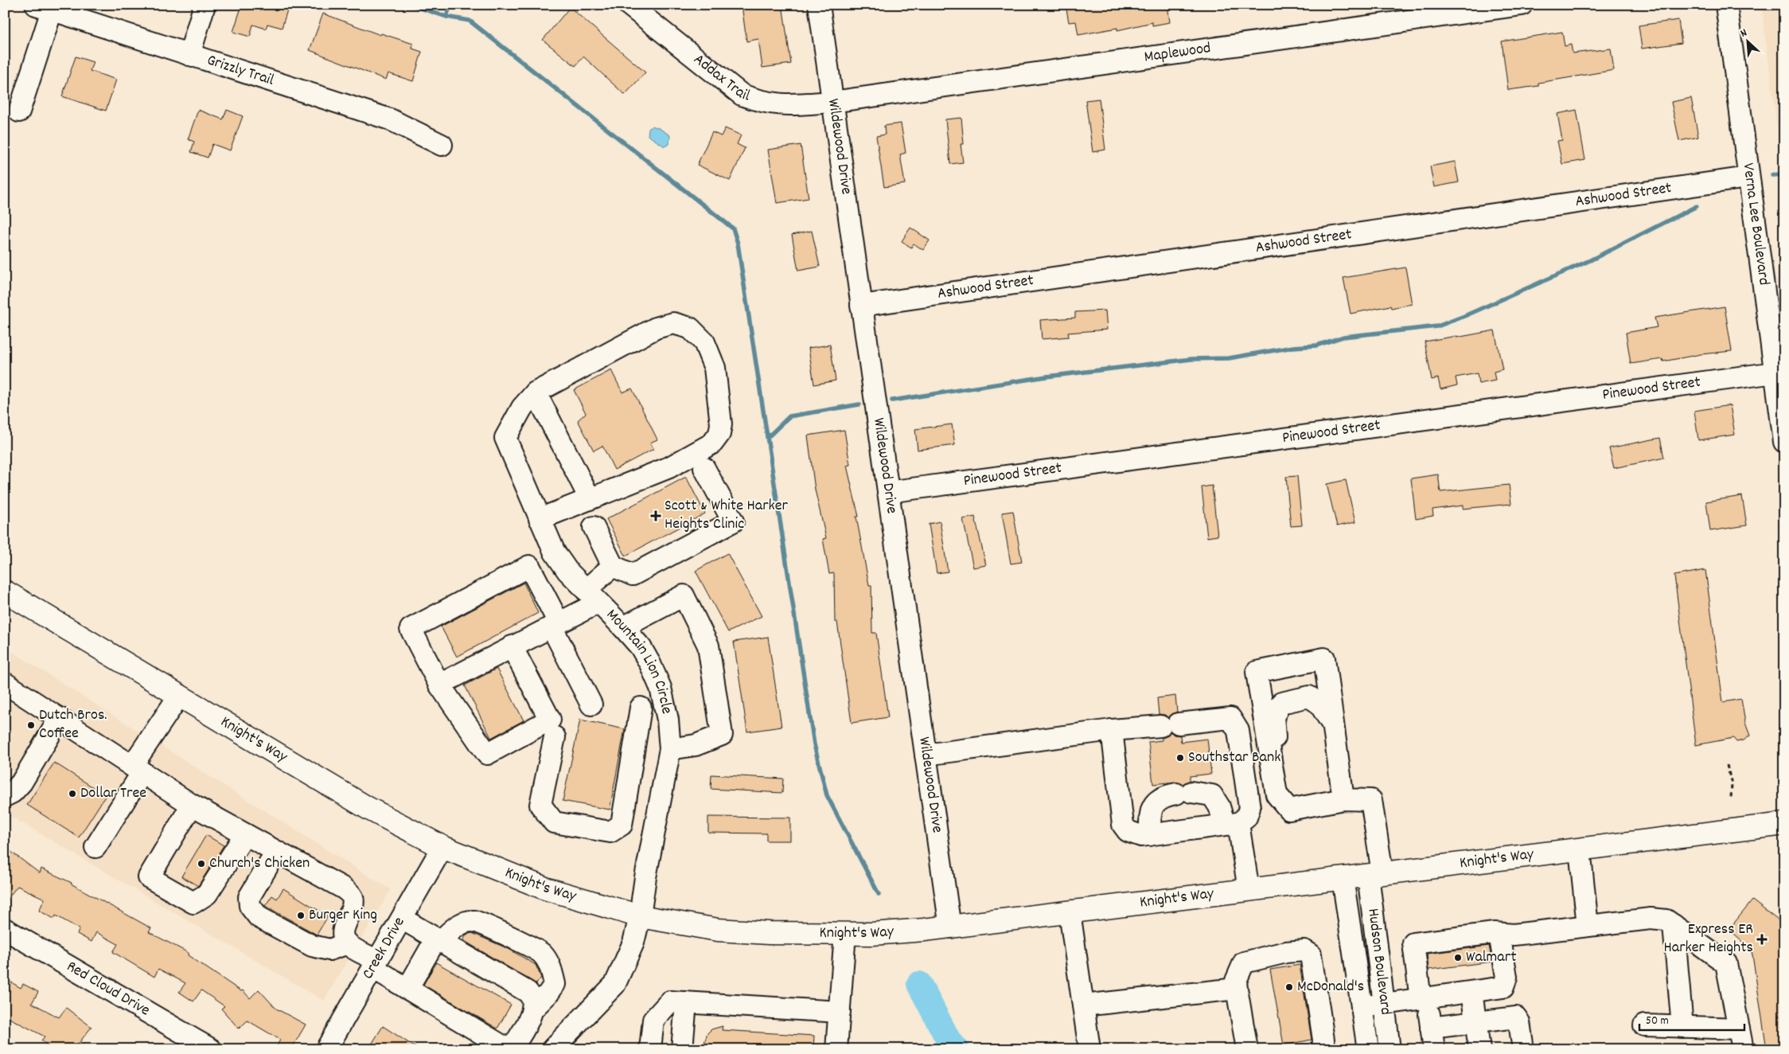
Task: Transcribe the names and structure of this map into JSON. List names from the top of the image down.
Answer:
{
  "streets": {
    "main road": ["Knight's Way"],
    "street": [
      "Maplewood",
      "Grizzly Trail",
      "Addax Trail",
      "Wildewood Drive",
      "Ashwood Street",
      "Verna Lee Boulevard",
      "Pinewood Street",
      "Mountain Lion Circle",
      "Creek Drive",
      "Hudson Boulevard",
      "Red Cloud Drive"
    ]
  },
  "crossings": [
    ["Maplewood", "Addax Trail"],
    ["Maplewood", "Wildewood Drive"],
    ["Addax Trail", "Wildewood Drive"],
    ["Wildewood Drive", "Ashwood Street"],
    ["Wildewood Drive", "Pinewood Street"],
    ["Wildewood Drive", "Knight's Way"],
    ["Ashwood Street", "Verna Lee Boulevard"],
    ["Verna Lee Boulevard", "Pinewood Street"],
    ["Mountain Lion Circle", "Knight's Way"],
    ["Knight's Way", "Creek Drive"],
    ["Knight's Way", "Hudson Boulevard"]
  ],
  "places": {
    "health": ["Scott & White Harker Heights Clinic", "Express ER Harker Heights"],
    "other": [
      "Dutch Bros. Coffee",
      "Southstar Bank",
      "Dollar Tree",
      "Church's Chicken",
      "Burger King",
      "Walmart",
      "McDonald's"
    ]
  },
  "scale_bar": "50 m",
  "north": "top left"
}
